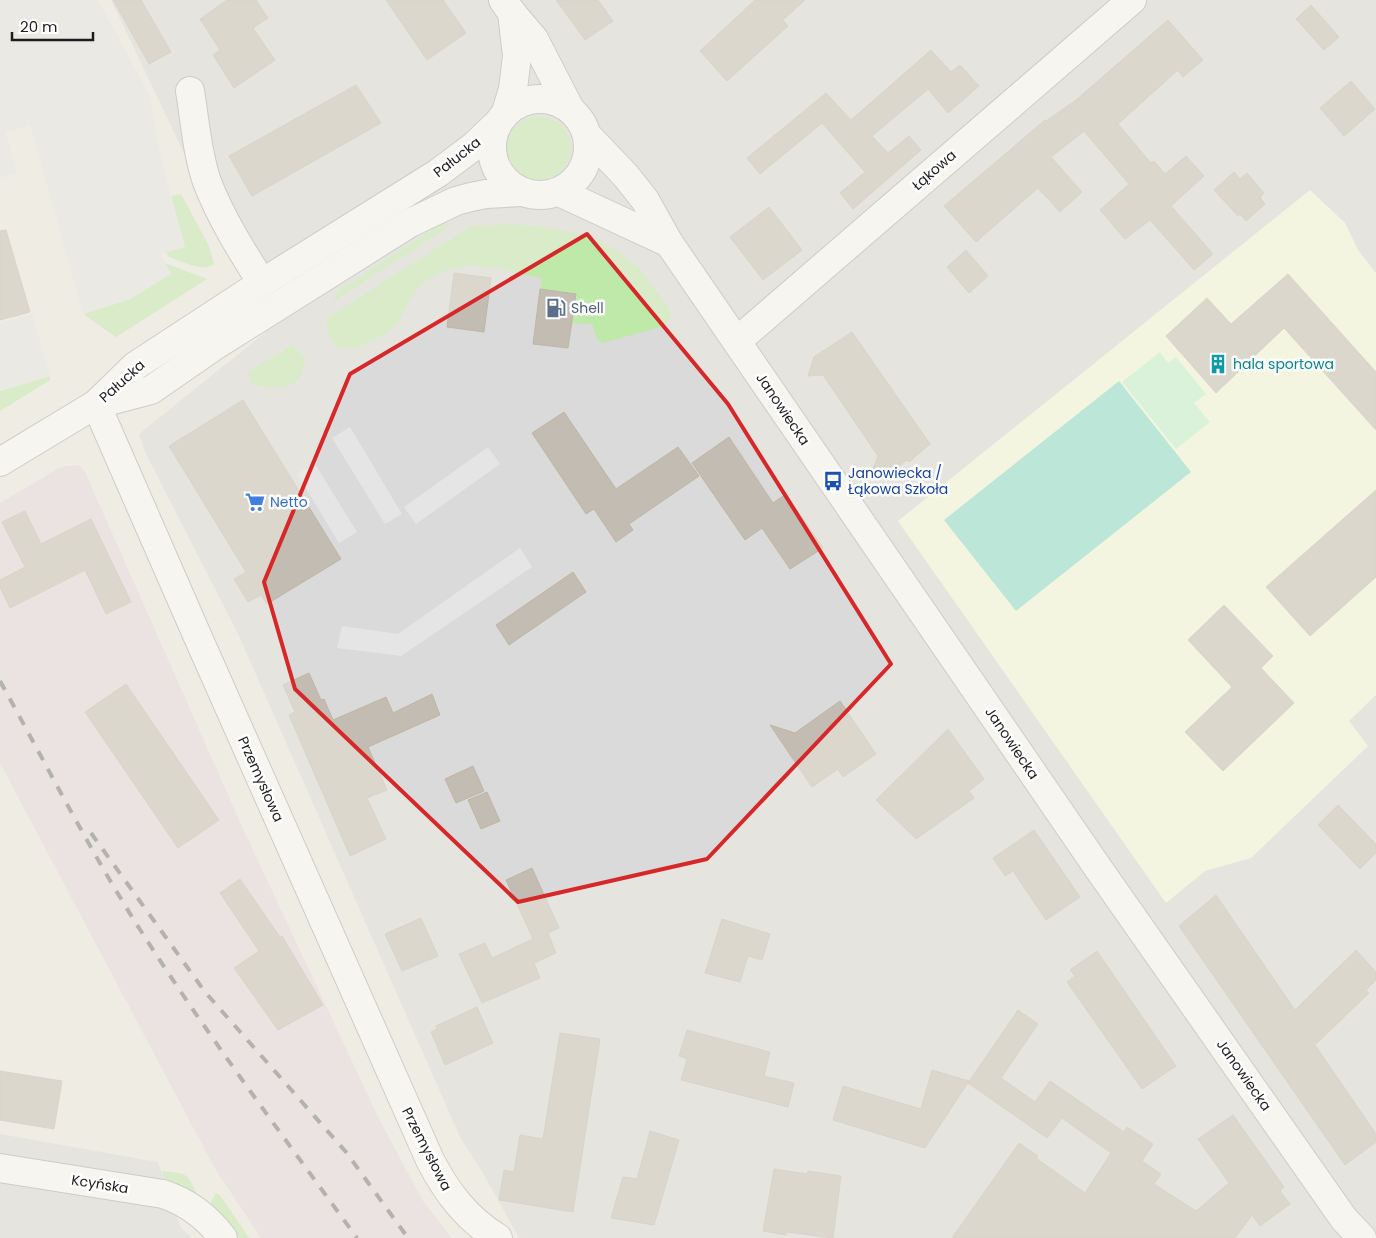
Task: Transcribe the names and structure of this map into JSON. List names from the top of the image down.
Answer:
{
  "streets": {
    "street": [
      "Pałucka",
      "Łąkowa",
      "Janowiecka",
      "Przemysłowa",
      "Kcyńska"
    ]
  },
  "crossings": [
    ["Pałucka", "Janowiecka"],
    ["Pałucka", "Przemysłowa"],
    ["Łąkowa", "Janowiecka"]
  ],
  "places": {
    "fuel station": ["Shell"],
    "building": ["hala sportowa"],
    "bus stop": ["Janowiecka / Łąkowa Szkoła"],
    "supermarket": ["Netto"]
  },
  "scale_bar": "20 m"
}
